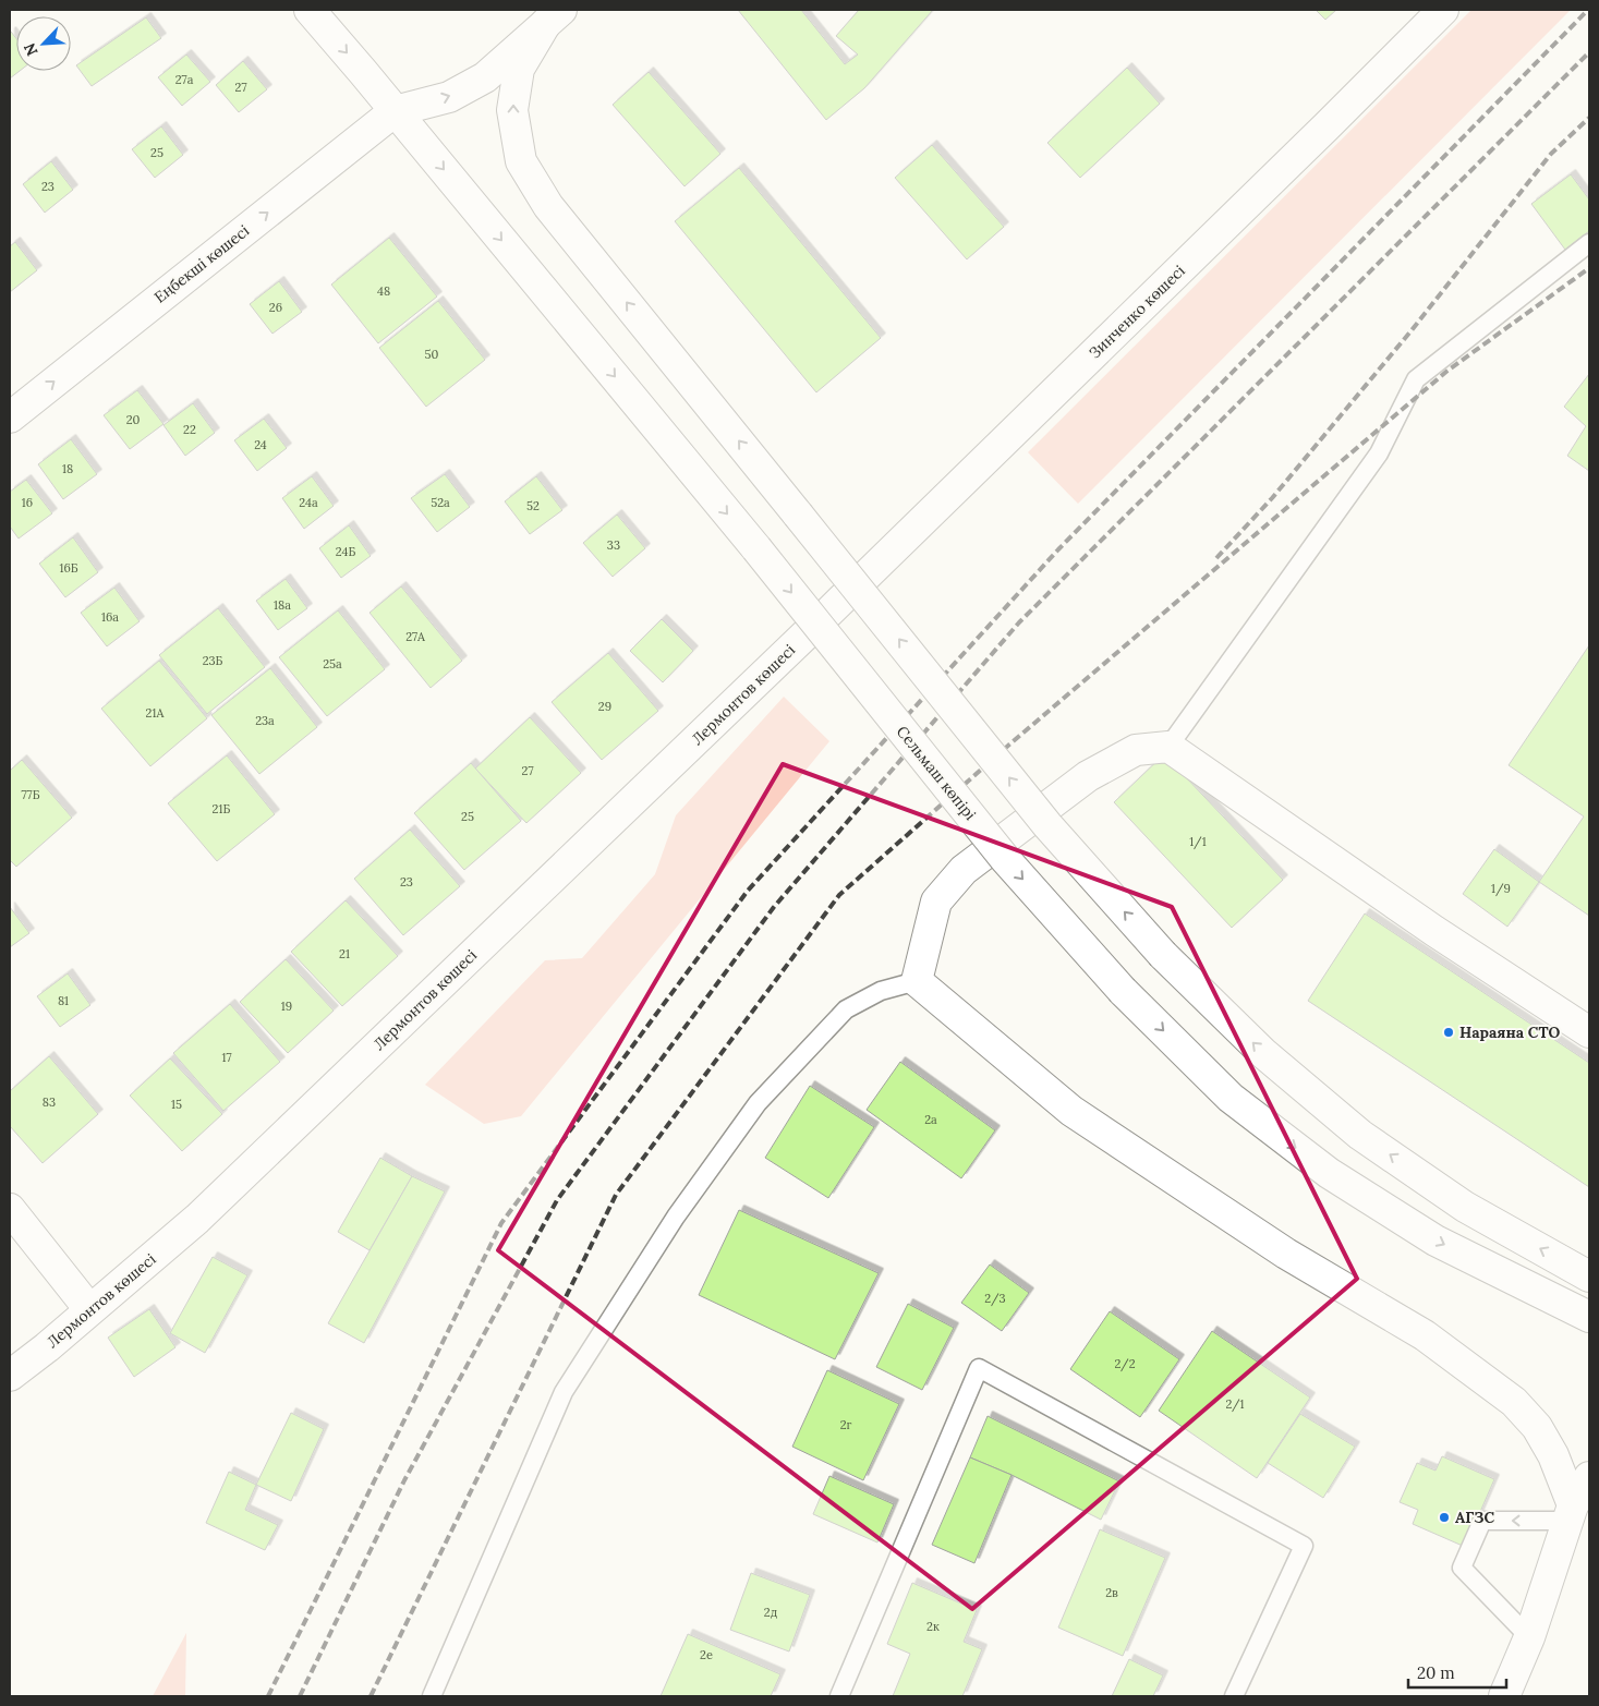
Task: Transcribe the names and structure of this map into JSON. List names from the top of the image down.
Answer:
{
  "streets": {
    "street": [
      "Еңбекші көшесі",
      "Зинченко көшесі",
      "Лермонтов көшесі",
      "Сельмаш көпірі"
    ]
  },
  "crossings": [
    ["Еңбекші көшесі", "Сельмаш көпірі"],
    ["Зинченко көшесі", "Лермонтов көшесі"]
  ],
  "one_way": ["Еңбекші көшесі"],
  "places": ["Нараяна СТО", "АГЗС"],
  "house_numbers": [
    "27а",
    "27",
    "25",
    "23",
    "48",
    "26",
    "50",
    "20",
    "22",
    "24",
    "18",
    "16",
    "24а",
    "52а",
    "52",
    "33",
    "24Б",
    "16Б",
    "18а",
    "16а",
    "27А",
    "23Б",
    "25а",
    "29",
    "21А",
    "23а",
    "27",
    "77Б",
    "21Б",
    "25",
    "1/1",
    "23",
    "1/9",
    "21",
    "81",
    "19",
    "17",
    "83",
    "15",
    "2а",
    "2/3",
    "2/2",
    "2/1",
    "2г",
    "2в",
    "2д",
    "2к",
    "2е"
  ],
  "scale_bar": "20 m",
  "north": "bottom left"
}
